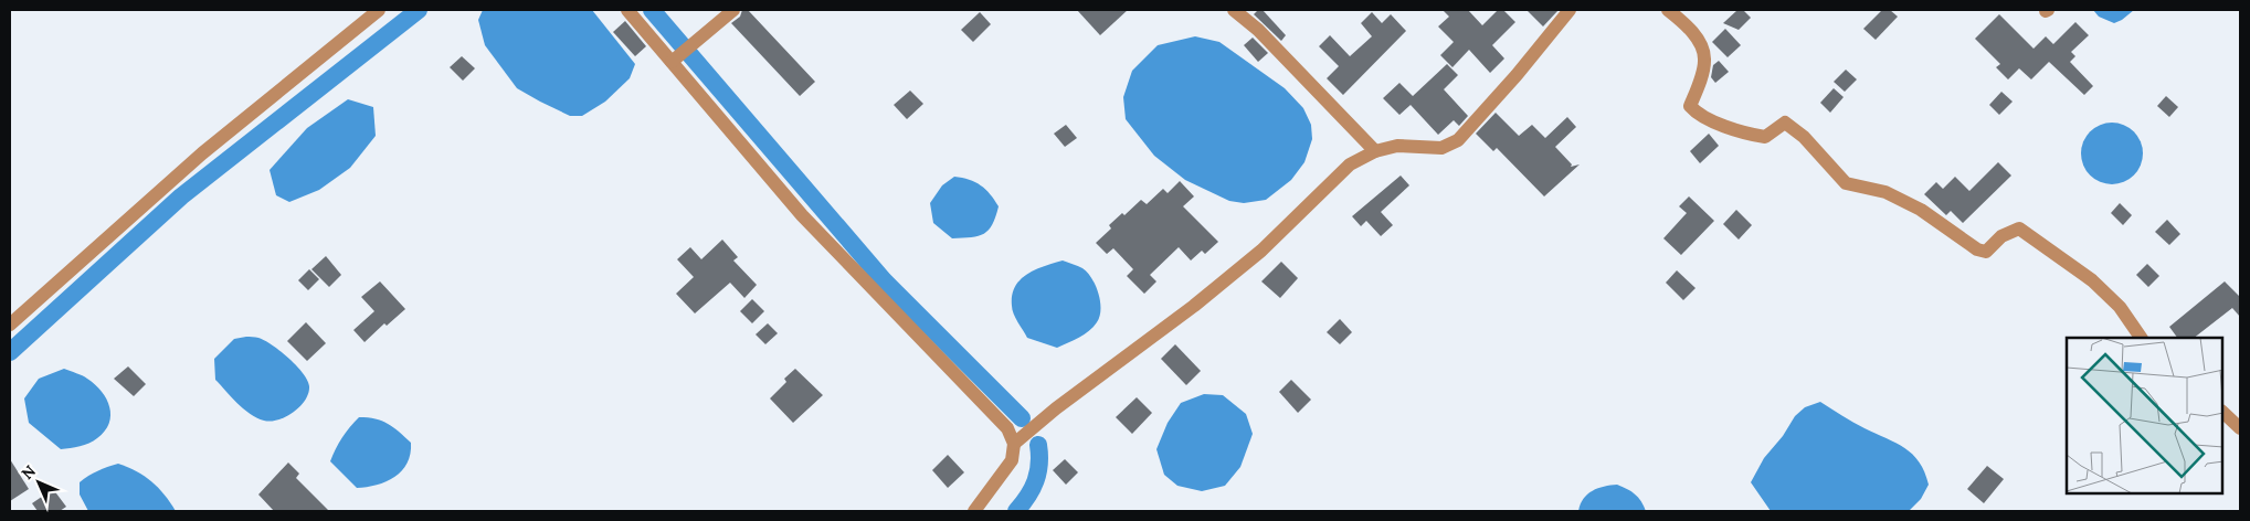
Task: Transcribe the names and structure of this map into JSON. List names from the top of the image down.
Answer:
{
  "north": "top left"
}
